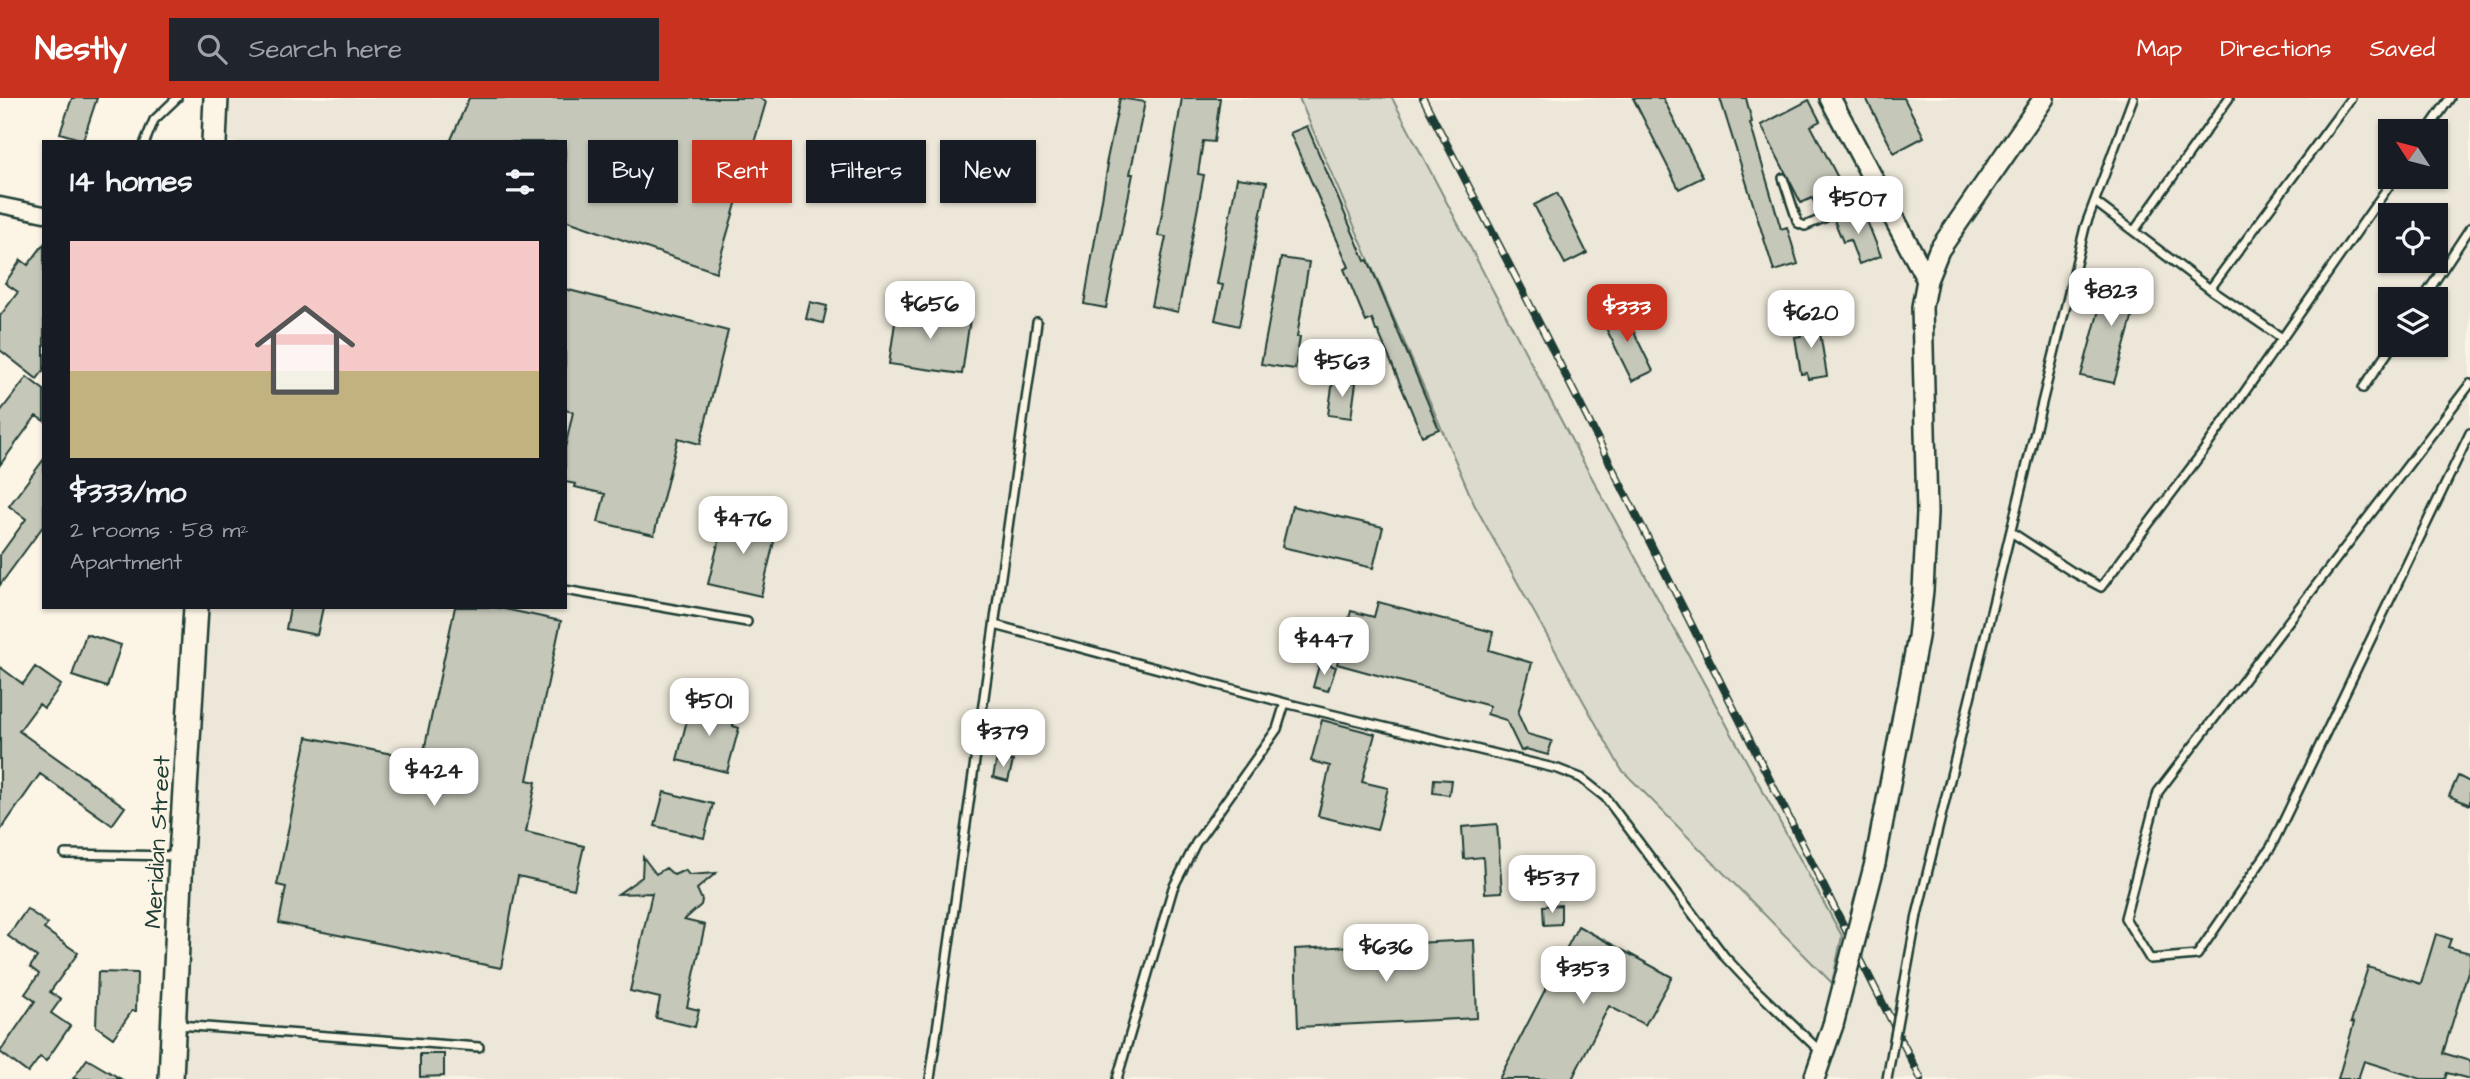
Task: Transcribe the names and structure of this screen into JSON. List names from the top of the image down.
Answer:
{
  "streets": {
    "main road": ["Meridian Street"]
  },
  "north": "top left",
  "page": {
    "header": "Nestly",
    "search": "Search here",
    "nav": ["Map", "Directions", "Saved"],
    "chip": [
      "Buy",
      "Rent",
      "Filters",
      "New"
    ],
    "heading": "14 homes",
    "price": [
      "$507",
      "$823",
      "$656",
      "$333",
      "$620",
      "$563",
      "$476",
      "$447",
      "$501",
      "$379",
      "$424",
      "$537",
      "$636",
      "$353"
    ],
    "list": [
      {
        "name": "$333/mo",
        "note": "2 rooms · 58 m² · Apartment"
      }
    ]
  }
}
